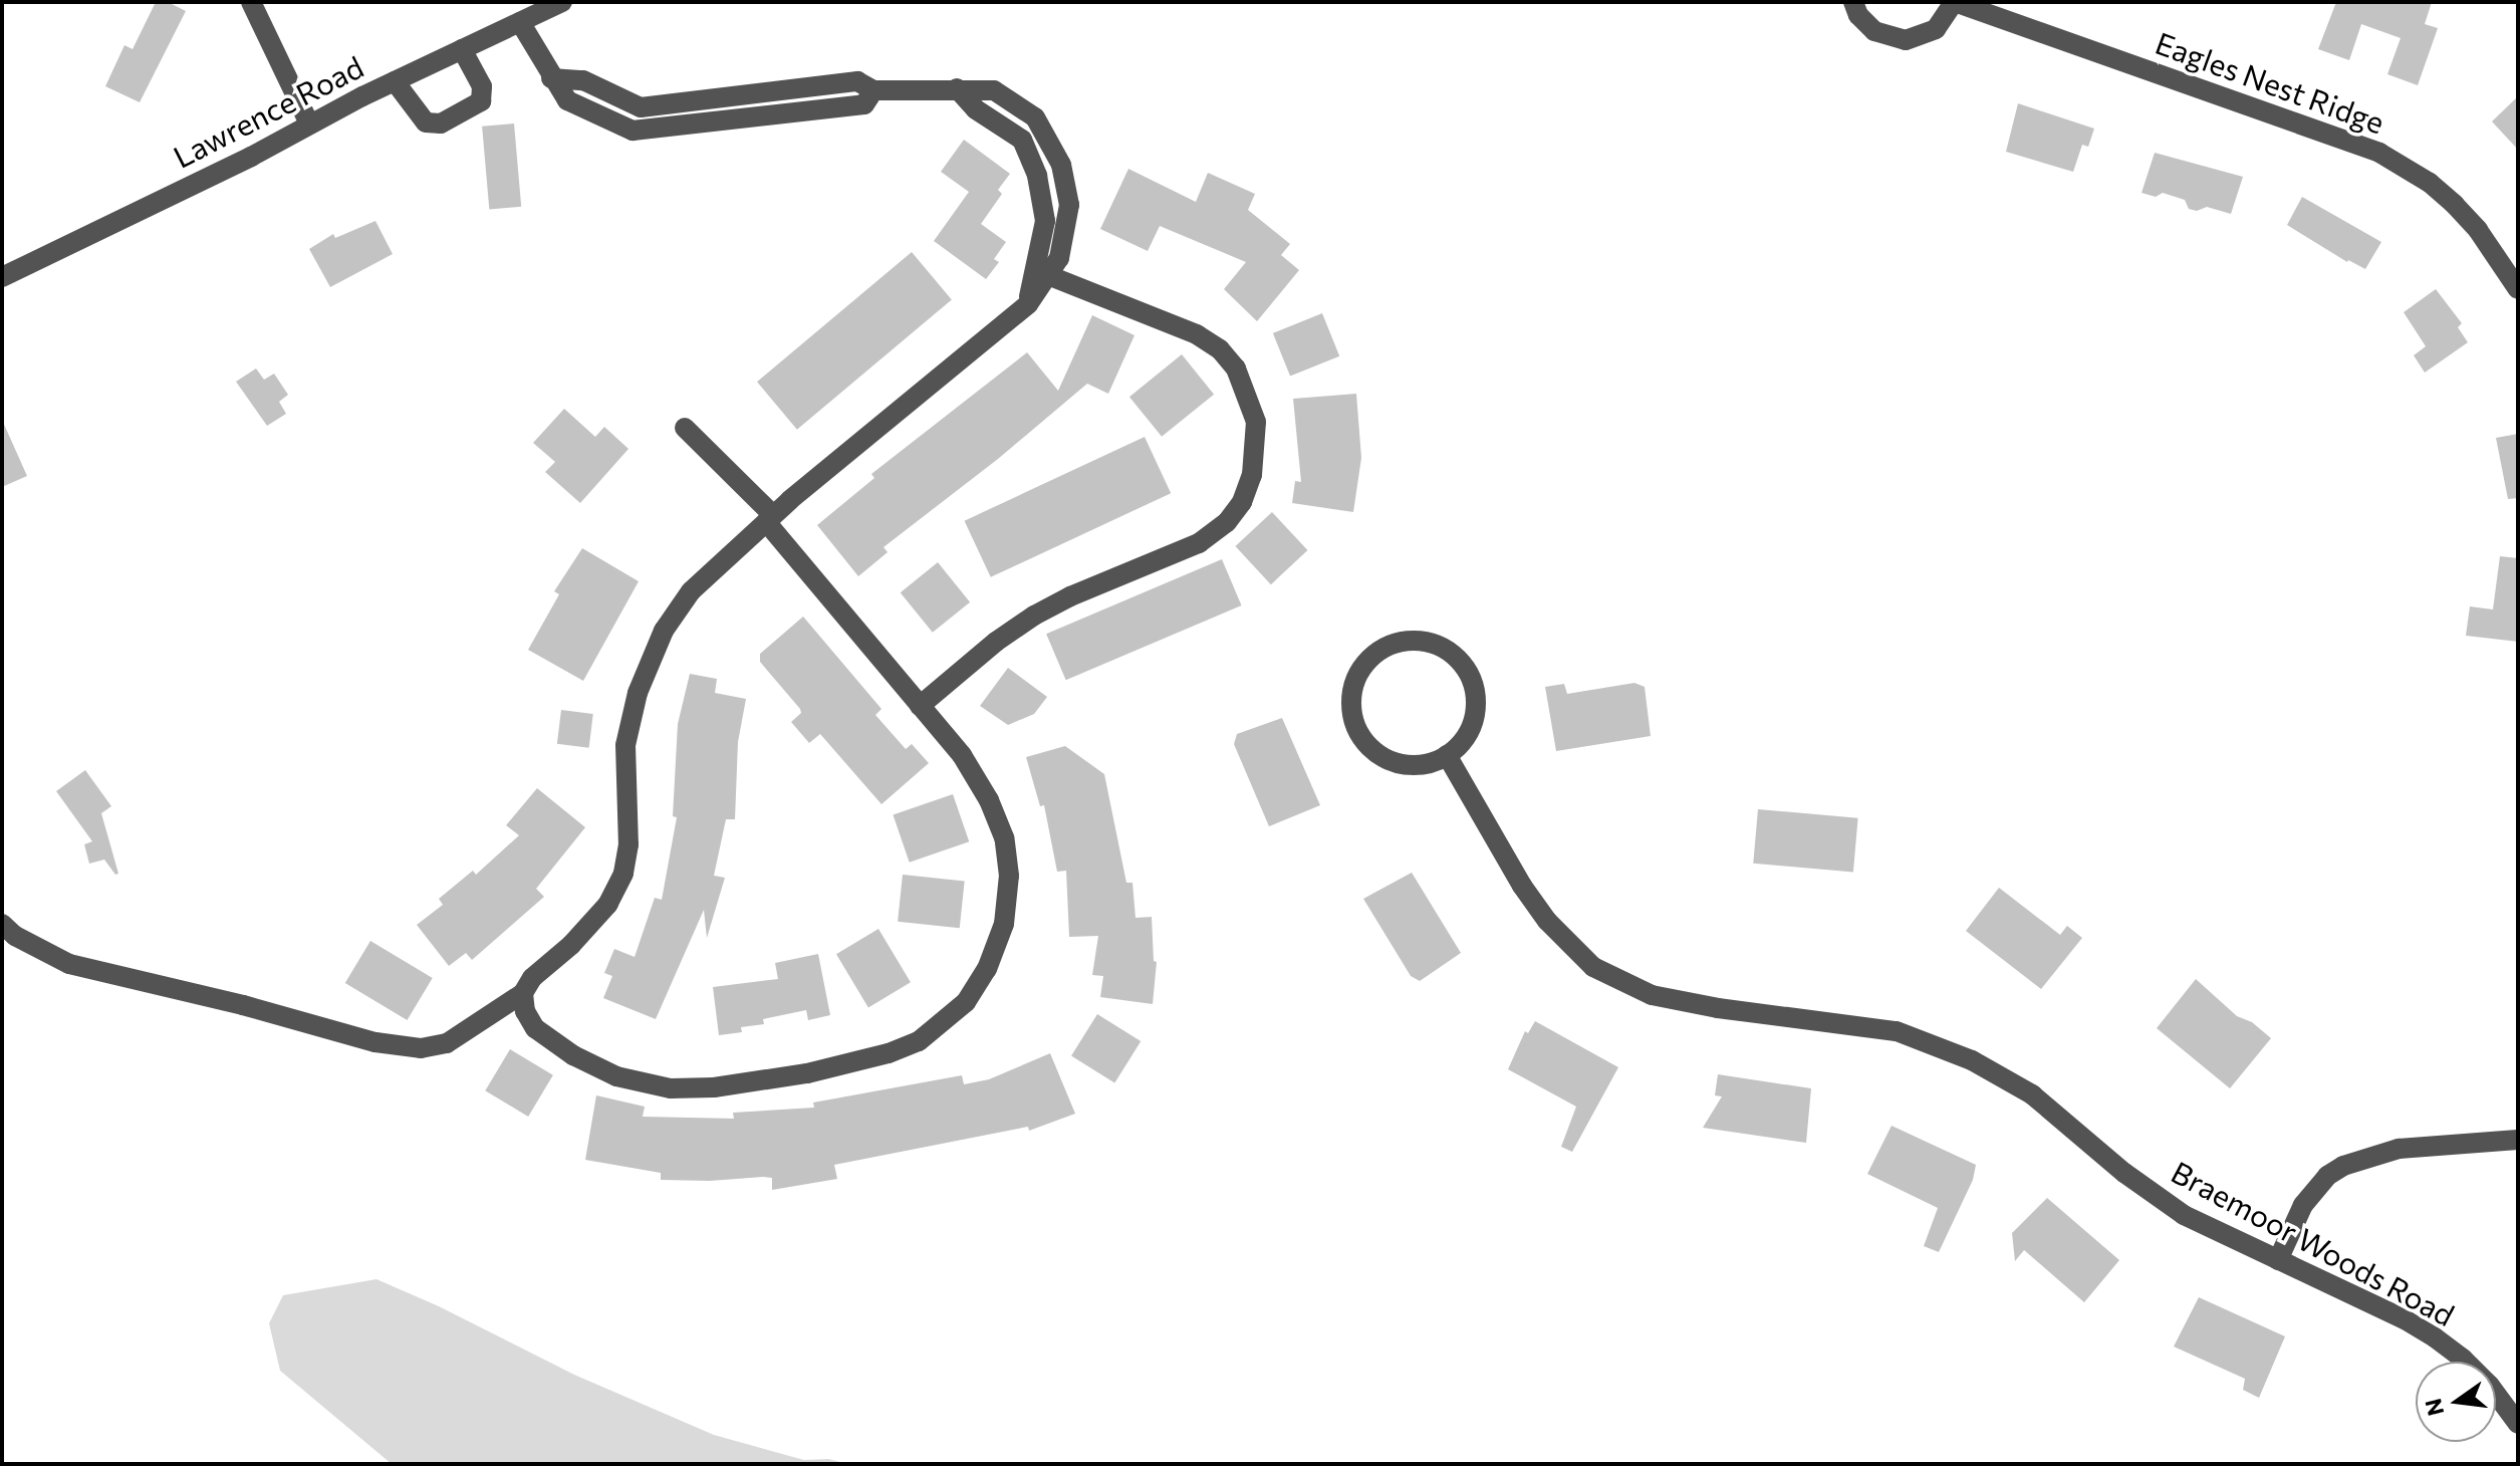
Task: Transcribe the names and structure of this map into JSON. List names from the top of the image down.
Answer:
{
  "streets": {
    "street": ["Eagles Nest Ridge", "Lawrence Road", "Braemoor Woods Road"]
  },
  "north": "left"
}
